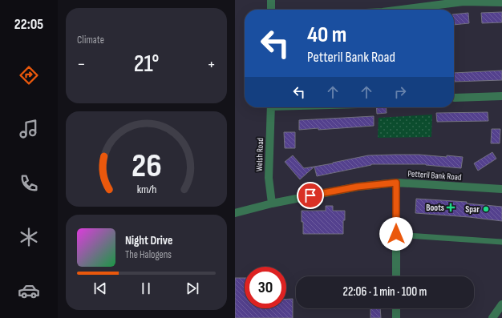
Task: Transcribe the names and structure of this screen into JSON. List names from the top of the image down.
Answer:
{
  "streets": {
    "street": ["Welsh Road", "Petteril Bank Road"]
  },
  "crossings": [
    ["Welsh Road", "Petteril Bank Road"]
  ],
  "places": {
    "health": ["Boots"],
    "other": ["Spar"]
  },
  "page": {
    "tabs": "22:05",
    "tile": "Climate",
    "turn": ["40 m", "Petteril Bank Road"],
    "heat": ["−", "21°", "+"],
    "song": ["Night Drive", "The Halogens"],
    "limit": "30",
    "trip": "22:06 · 1 min · 100 m",
    "gauge": ["26", "km/h"]
  }
}
